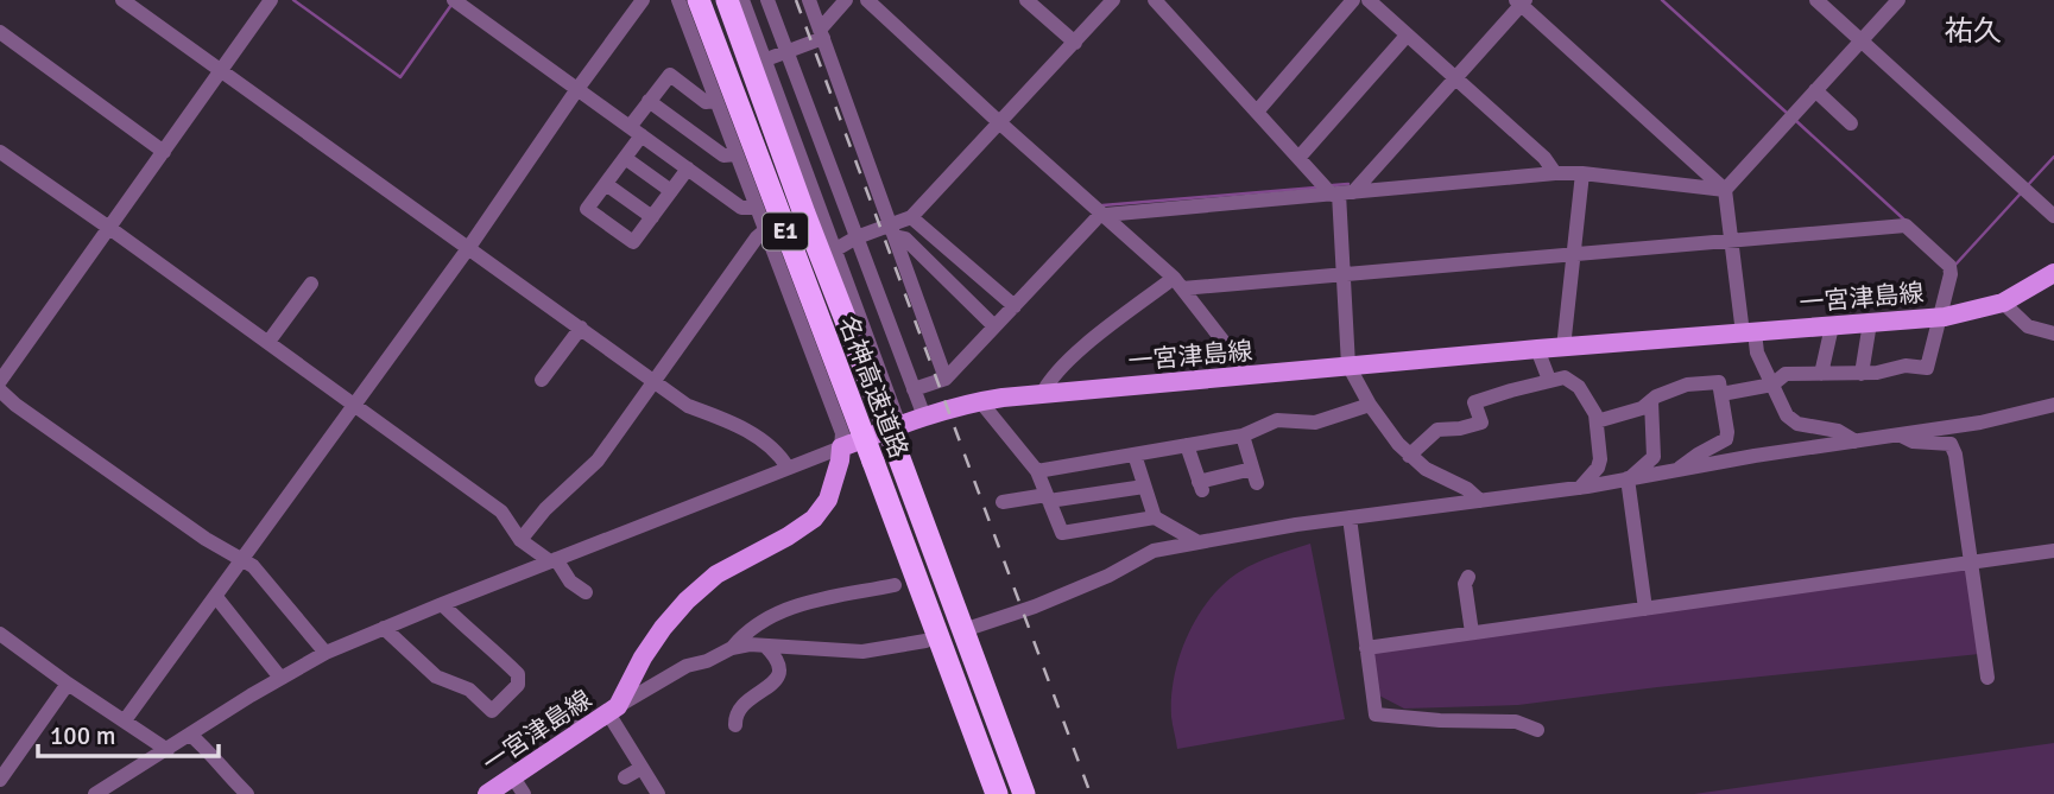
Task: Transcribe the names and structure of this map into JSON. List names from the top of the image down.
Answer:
{
  "streets": {
    "highway": ["E1", "名神高速道路"],
    "main road": ["一宮津島線"]
  },
  "districts": ["祐久"],
  "scale_bar": "100 m"
}
